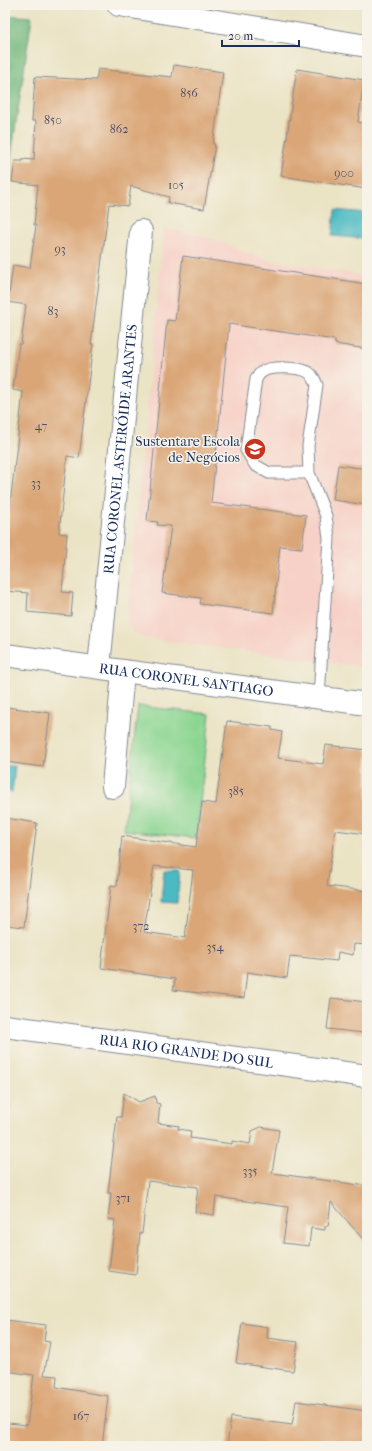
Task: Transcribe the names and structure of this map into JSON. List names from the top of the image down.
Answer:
{
  "streets": {
    "street": ["RUA CORONEL ASTERÓIDE ARANTES", "RUA CORONEL SANTIAGO", "RUA RIO GRANDE DO SUL"]
  },
  "crossings": [
    ["RUA CORONEL ASTERÓIDE ARANTES", "RUA CORONEL SANTIAGO"]
  ],
  "places": {
    "school or university": ["Sustentare Escola de Negócios"]
  },
  "house_numbers": [
    "856",
    "850",
    "862",
    "900",
    "105",
    "93",
    "83",
    "47",
    "33",
    "385",
    "372",
    "354",
    "335",
    "371",
    "167"
  ],
  "scale_bar": "20 m"
}
